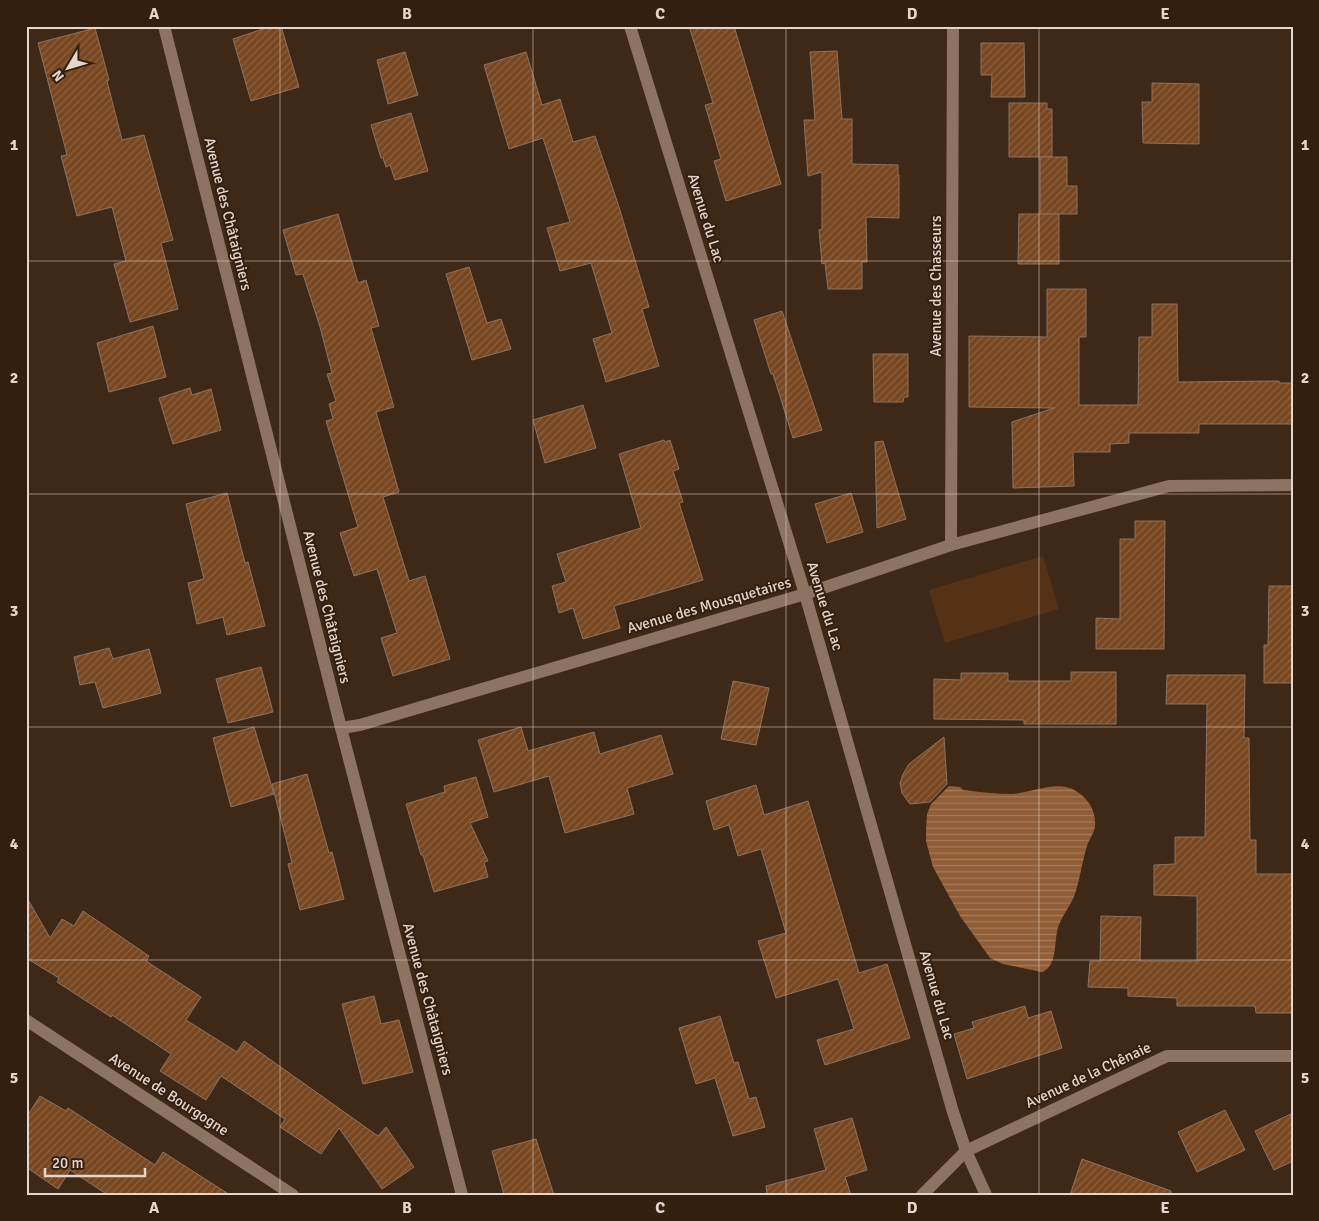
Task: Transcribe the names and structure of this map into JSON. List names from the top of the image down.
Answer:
{
  "streets": {
    "street": [
      "Avenue des Châtaigniers",
      "Avenue du Lac",
      "Avenue des Chasseurs",
      "Avenue des Mousquetaires",
      "Avenue de la Chênaie",
      "Avenue de Bourgogne"
    ]
  },
  "crossings": [
    ["Avenue des Châtaigniers", "Avenue des Mousquetaires"],
    ["Avenue du Lac", "Avenue des Mousquetaires"],
    ["Avenue du Lac", "Avenue de la Chênaie"],
    ["Avenue des Chasseurs", "Avenue des Mousquetaires"]
  ],
  "scale_bar": "20 m",
  "north": "bottom left",
  "grid": {
    "columns": [
      "A",
      "B",
      "C",
      "D",
      "E"
    ],
    "rows": [
      "1",
      "2",
      "3",
      "4",
      "5"
    ]
  }
}
